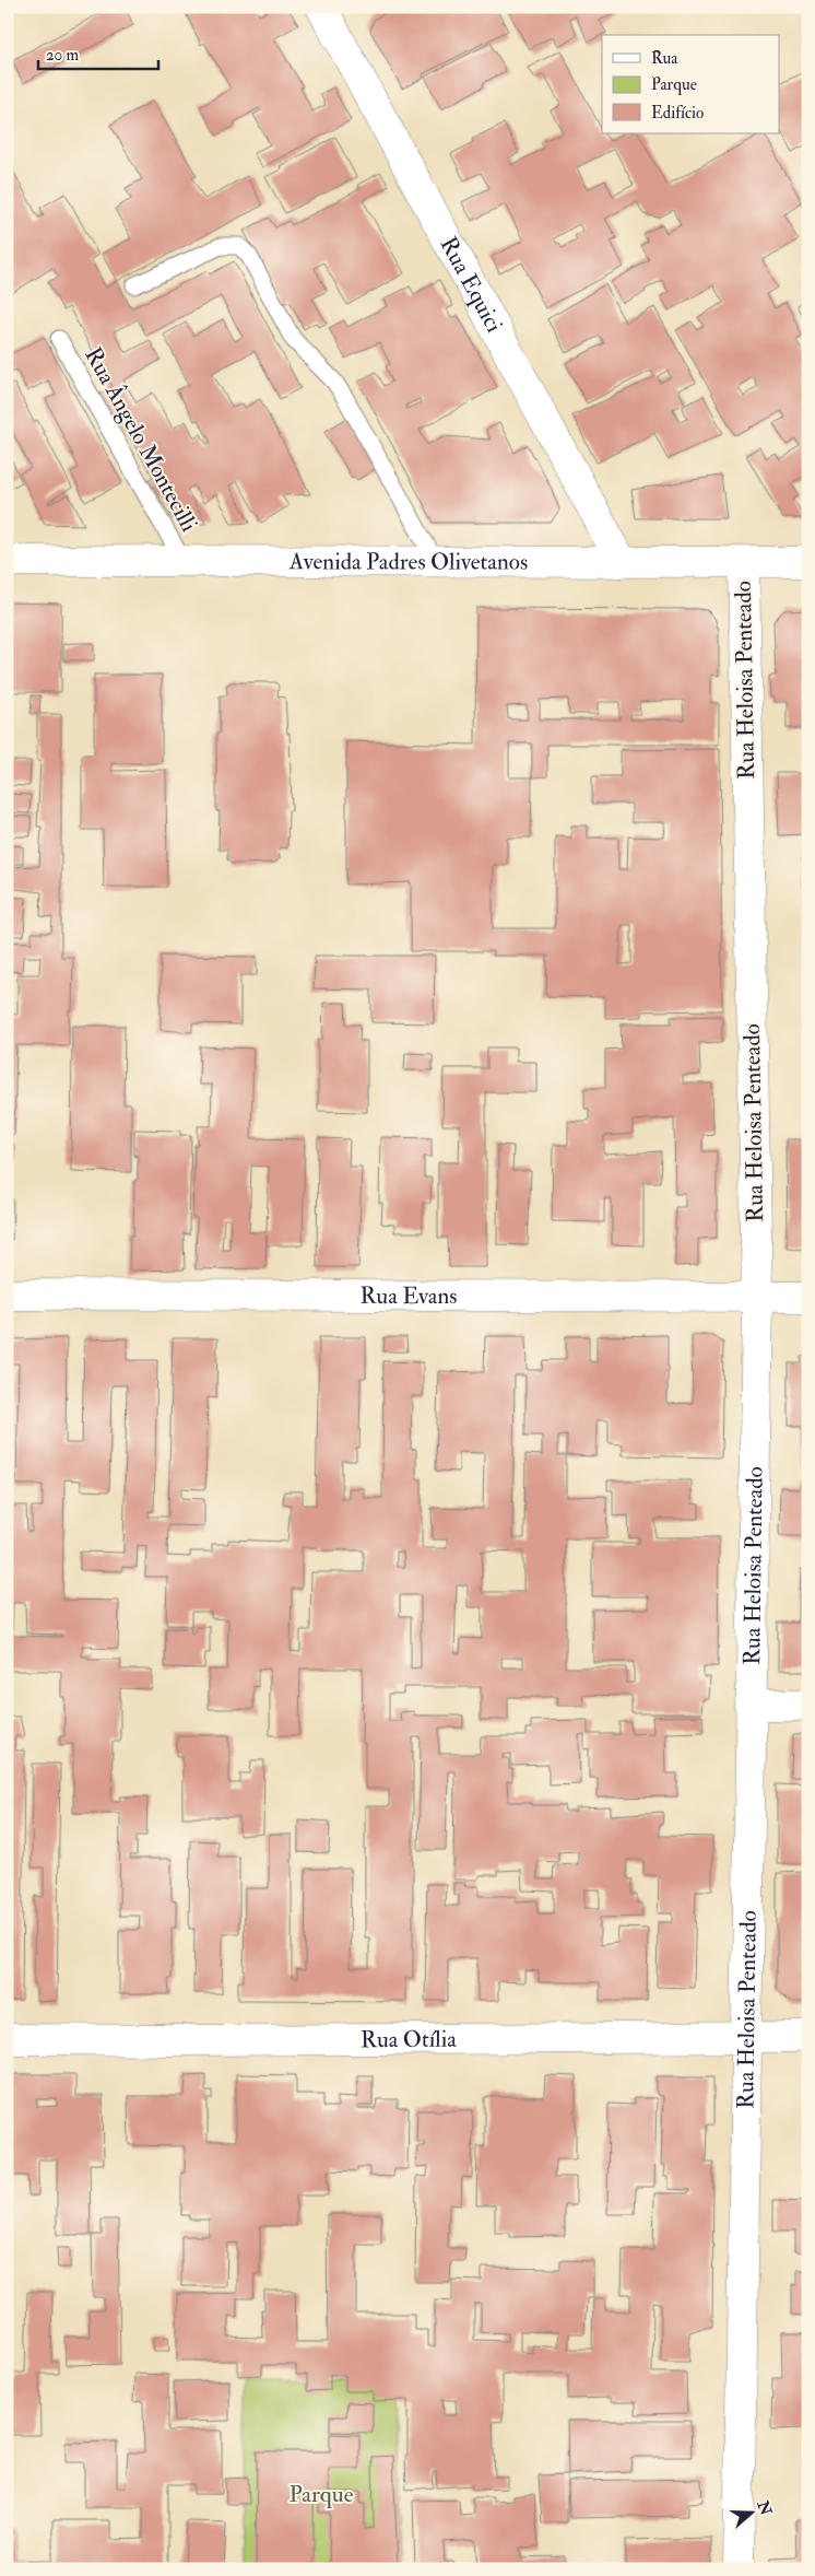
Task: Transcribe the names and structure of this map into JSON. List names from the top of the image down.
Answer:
{
  "streets": {
    "street": [
      "Rua Equici",
      "Avenida Padres Olivetanos",
      "Rua Heloisa Penteado",
      "Rua Evans",
      "Rua Otília"
    ],
    "lane": ["Rua Ângelo Montecilli"]
  },
  "crossings": [
    ["Rua Equici", "Avenida Padres Olivetanos"],
    ["Rua Ângelo Montecilli", "Avenida Padres Olivetanos"],
    ["Avenida Padres Olivetanos", "Rua Heloisa Penteado"],
    ["Rua Heloisa Penteado", "Rua Evans"],
    ["Rua Heloisa Penteado", "Rua Otília"]
  ],
  "parks": ["Parque"],
  "legend": ["Rua", "Parque", "Edifício"],
  "scale_bar": "20 m",
  "north": "right"
}
